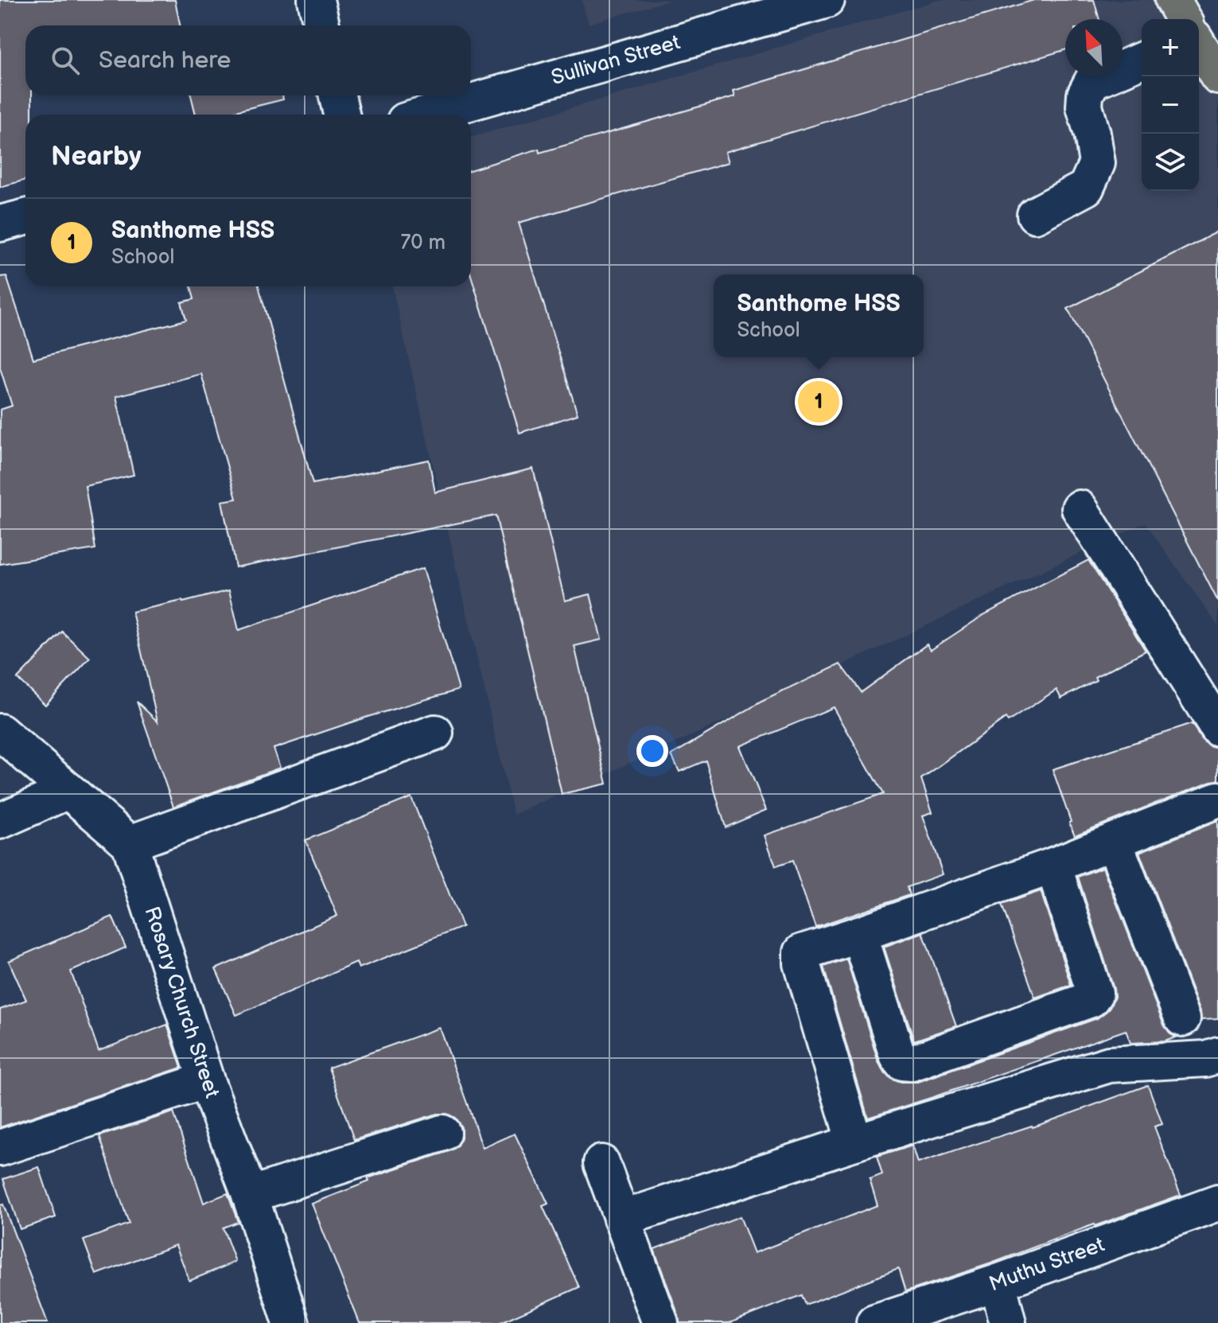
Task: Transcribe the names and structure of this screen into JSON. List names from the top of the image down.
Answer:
{
  "streets": {
    "street": ["Sullivan Street", "Rosary Church Street", "Muthu Street"]
  },
  "north": "top left",
  "page": {
    "map_buttons": ["+", "−"],
    "search": "Search here",
    "heading": "Nearby",
    "list": [
      {
        "mark": "1",
        "name": "Santhome HSS",
        "note": "School",
        "value": "70 m"
      }
    ],
    "popup": ["Santhome HSS", "School"],
    "pins": "1"
  }
}
